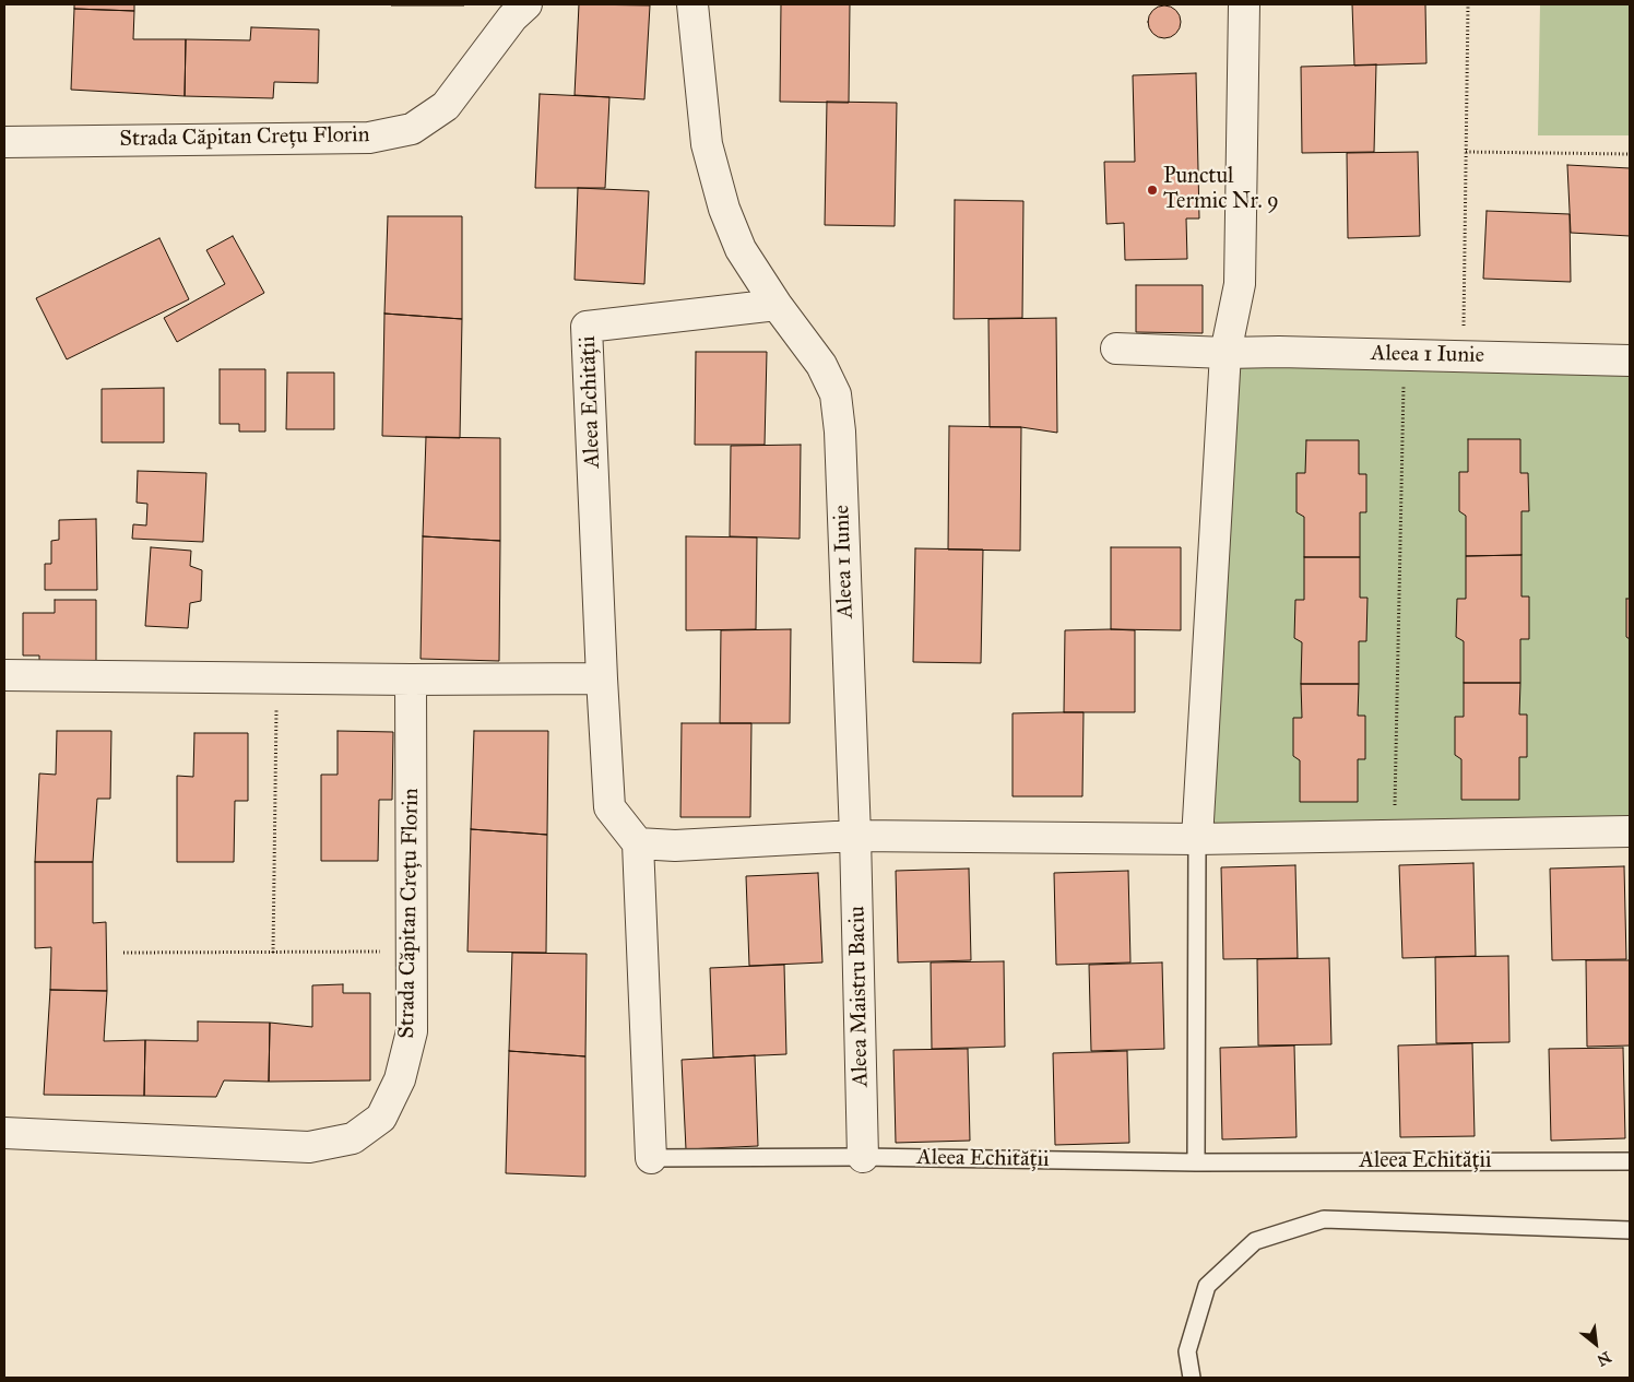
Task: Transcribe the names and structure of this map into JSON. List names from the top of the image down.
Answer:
{
  "streets": {
    "street": [
      "Strada Căpitan Crețu Florin",
      "Aleea 1 Iunie",
      "Aleea Echității",
      "Aleea Maistru Baciu"
    ]
  },
  "crossings": [
    ["Aleea 1 Iunie", "Aleea Echității"],
    ["Aleea 1 Iunie", "Aleea Maistru Baciu"],
    ["Aleea Echității", "Aleea Maistru Baciu"]
  ],
  "places": ["Punctul Termic Nr. 9"],
  "north": "bottom right"
}
